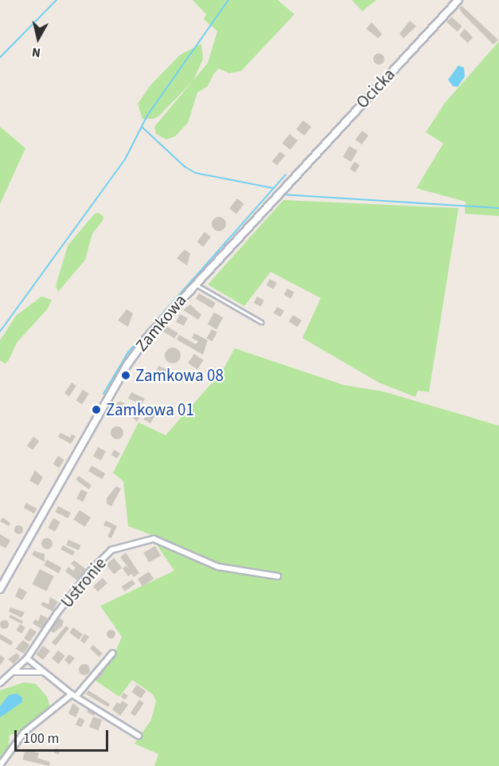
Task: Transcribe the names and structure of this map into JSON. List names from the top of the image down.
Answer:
{
  "streets": {
    "street": ["Ocicka", "Zamkowa", "Ustronie"]
  },
  "crossings": [
    ["Ocicka", "Zamkowa"]
  ],
  "places": ["Zamkowa 08", "Zamkowa 01"],
  "scale_bar": "100 m",
  "north": "bottom"
}
